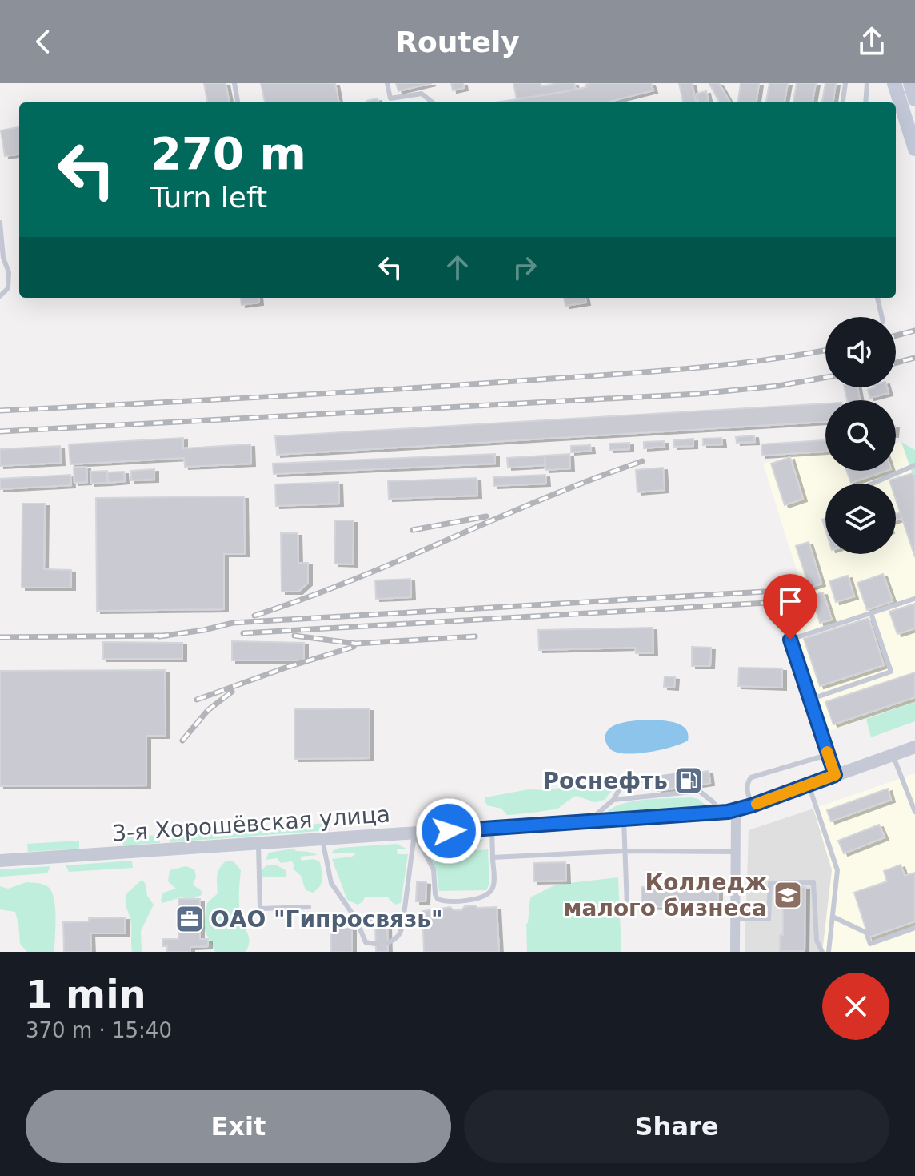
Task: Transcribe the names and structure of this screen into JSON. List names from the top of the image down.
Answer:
{
  "streets": {
    "street": ["3-я Хорошёвская улица"]
  },
  "places": {
    "fuel station": ["Роснефть"],
    "school or university": ["Колледж малого бизнеса"],
    "office": ["ОАО \"Гипросвязь\""]
  },
  "page": {
    "header": "Routely",
    "turn": ["270 m", "Turn left"],
    "heading": ["1 min", "370 m · 15:40"],
    "buttons": ["Exit", "Share"]
  }
}
